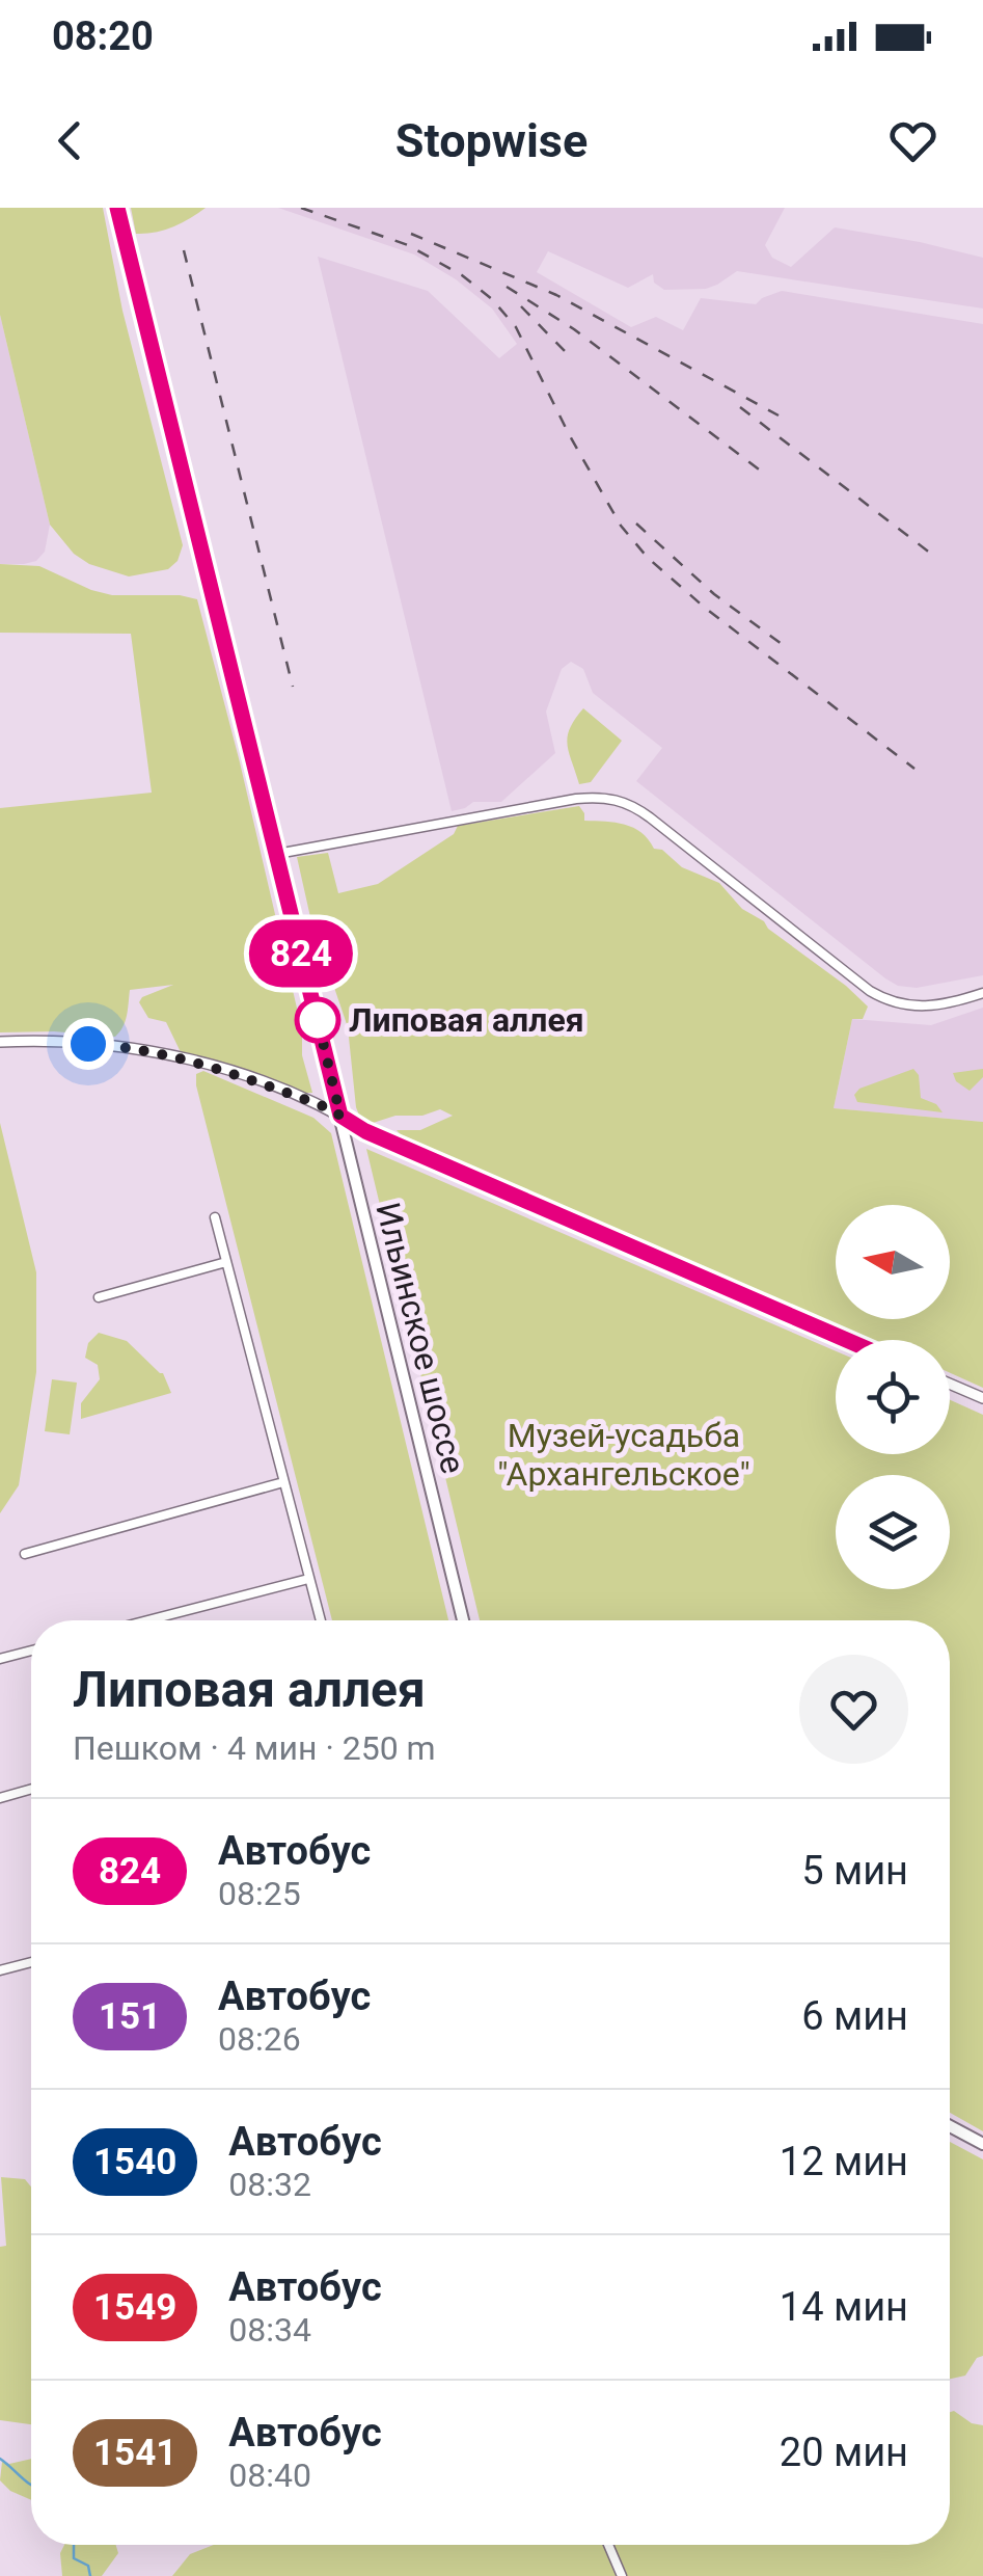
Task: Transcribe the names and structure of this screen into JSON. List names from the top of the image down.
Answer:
{
  "streets": {
    "main road": ["Ильинское шоссе"]
  },
  "parks": ["Музей-усадьба \"Архангельское\""],
  "places": ["Липовая аллея"],
  "lines": ["bus line 824"],
  "north": "left",
  "page": {
    "status": "08:20",
    "header": "Stopwise",
    "on_map": "824",
    "heading": ["Липовая аллея", "Пешком · 4 мин · 250 m"],
    "list": [
      {
        "mark": "824",
        "name": "Автобус",
        "note": "08:25",
        "value": "5 мин"
      },
      {
        "mark": "151",
        "name": "Автобус",
        "note": "08:26",
        "value": "6 мин"
      },
      {
        "mark": "1540",
        "name": "Автобус",
        "note": "08:32",
        "value": "12 мин"
      },
      {
        "mark": "1549",
        "name": "Автобус",
        "note": "08:34",
        "value": "14 мин"
      },
      {
        "mark": "1541",
        "name": "Автобус",
        "note": "08:40",
        "value": "20 мин"
      }
    ]
  }
}
